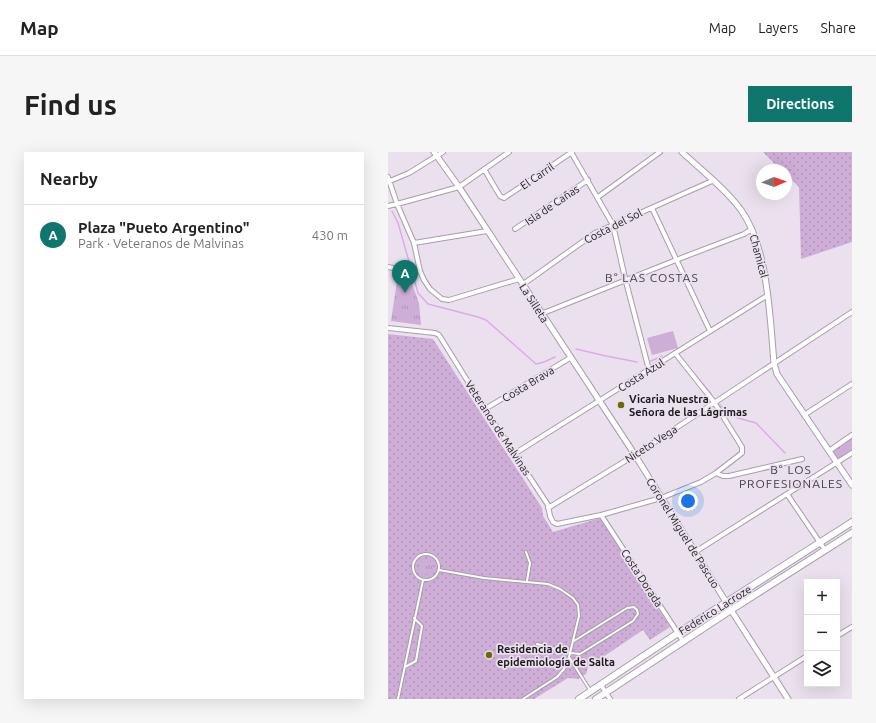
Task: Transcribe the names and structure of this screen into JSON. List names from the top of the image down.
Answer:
{
  "streets": {
    "main road": ["Federico Lacroze"],
    "street": [
      "El Carril",
      "Isla de Cañas",
      "Costa del Sol",
      "Chamical",
      "La Silleta",
      "Costa Azul",
      "Costa Brava",
      "Veteranos de Malvinas",
      "Niceto Vega",
      "Coronel Miguel de Pascuo",
      "Costa Dorada"
    ]
  },
  "crossings": [
    ["Costa del Sol", "Chamical"],
    ["Costa del Sol", "La Silleta"],
    ["Chamical", "Costa Azul"],
    ["Chamical", "Niceto Vega"],
    ["La Silleta", "Costa Azul"],
    ["La Silleta", "Costa Brava"],
    ["La Silleta", "Niceto Vega"],
    ["La Silleta", "Coronel Miguel de Pascuo"],
    ["Costa Azul", "Veteranos de Malvinas"],
    ["Costa Brava", "Veteranos de Malvinas"],
    ["Veteranos de Malvinas", "Niceto Vega"],
    ["Veteranos de Malvinas", "Costa Dorada"],
    ["Niceto Vega", "Coronel Miguel de Pascuo"],
    ["Coronel Miguel de Pascuo", "Federico Lacroze"],
    ["Costa Dorada", "Federico Lacroze"]
  ],
  "districts": ["B° LAS COSTAS", "B° LOS PROFESIONALES"],
  "places": ["Vicaria Nuestra Señora de las Lágrimas", "Residencia de epidemiología de Salta"],
  "north": "right",
  "page": {
    "header": "Map",
    "nav": ["Map", "Layers", "Share"],
    "buttons": "Directions",
    "title": "Find us",
    "heading": "Nearby",
    "list": [
      {
        "mark": "A",
        "name": "Plaza \"Pueto Argentino\"",
        "note": "Park · Veteranos de Malvinas",
        "value": "430 m"
      }
    ],
    "pins": "A",
    "map_buttons": ["+", "−"]
  }
}
